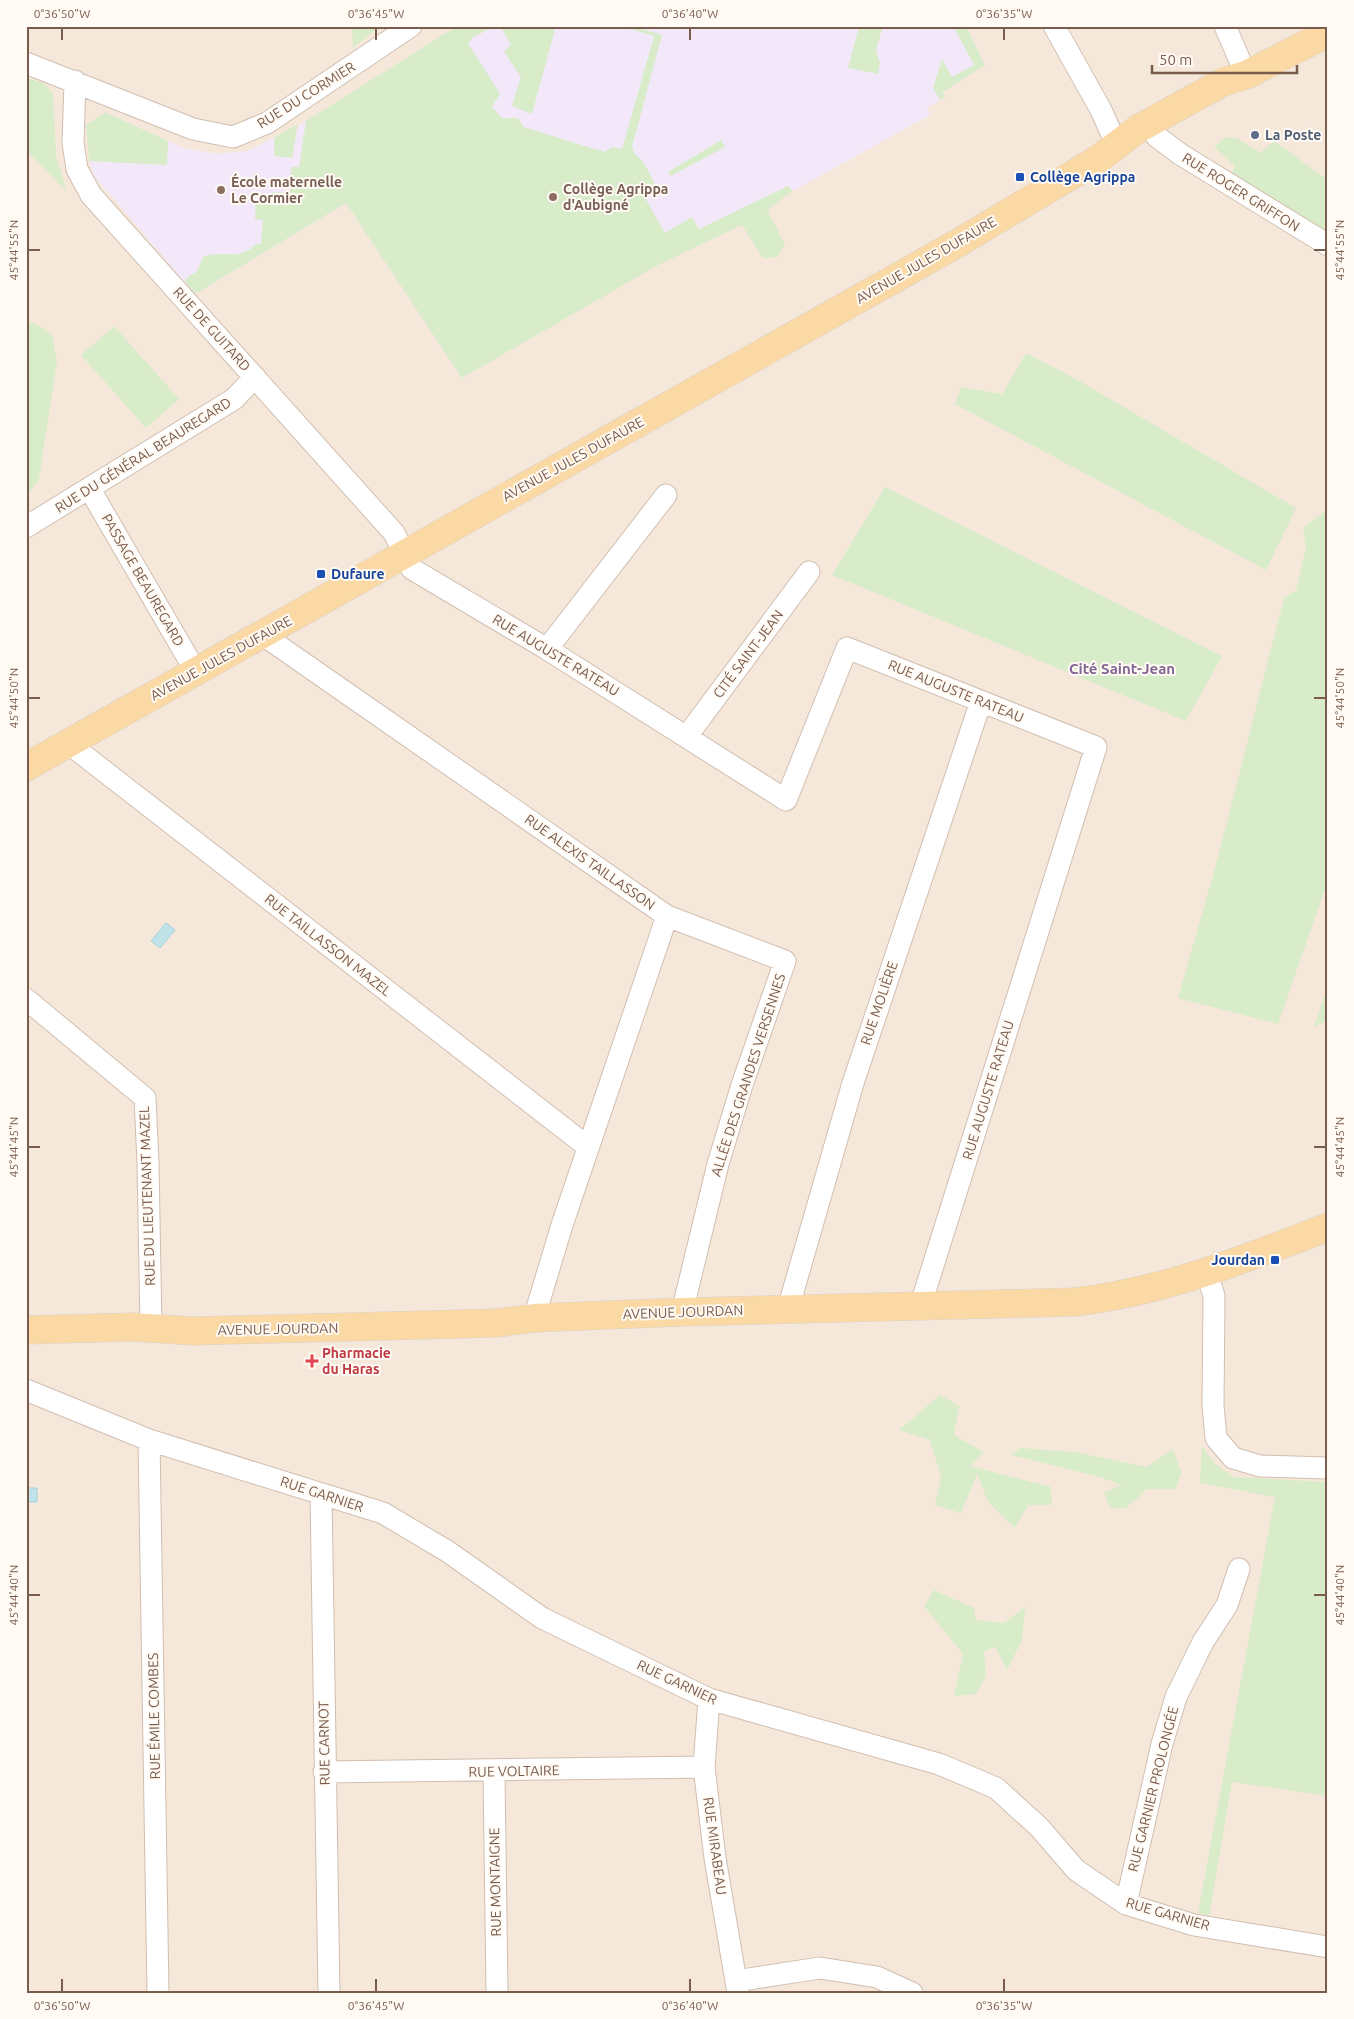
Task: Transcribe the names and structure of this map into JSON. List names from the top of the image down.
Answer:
{
  "streets": {
    "main road": ["AVENUE JULES DUFAURE", "AVENUE JOURDAN"],
    "street": [
      "RUE DU CORMIER",
      "RUE ROGER GRIFFON",
      "RUE DE GUITARD",
      "RUE DU GÉNÉRAL BEAUREGARD",
      "PASSAGE BEAUREGARD",
      "CITÉ SAINT-JEAN",
      "RUE AUGUSTE RATEAU",
      "RUE ALEXIS TAILLASSON",
      "RUE TAILLASSON MAZEL",
      "RUE MOLIÈRE",
      "ALLÉE DES GRANDES VERSENNES",
      "RUE DU LIEUTENANT MAZEL",
      "RUE GARNIER",
      "RUE ÉMILE COMBES",
      "RUE CARNOT",
      "RUE VOLTAIRE",
      "RUE GARNIER PROLONGÉE",
      "RUE MIRABEAU",
      "RUE MONTAIGNE"
    ]
  },
  "crossings": [
    ["RUE DU CORMIER", "RUE DE GUITARD"],
    ["AVENUE JULES DUFAURE", "RUE DE GUITARD"],
    ["AVENUE JULES DUFAURE", "PASSAGE BEAUREGARD"],
    ["AVENUE JULES DUFAURE", "RUE AUGUSTE RATEAU"],
    ["AVENUE JULES DUFAURE", "RUE ALEXIS TAILLASSON"],
    ["AVENUE JULES DUFAURE", "RUE TAILLASSON MAZEL"],
    ["RUE DE GUITARD", "RUE DU GÉNÉRAL BEAUREGARD"],
    ["RUE DE GUITARD", "RUE AUGUSTE RATEAU"],
    ["RUE DU GÉNÉRAL BEAUREGARD", "PASSAGE BEAUREGARD"],
    ["CITÉ SAINT-JEAN", "RUE AUGUSTE RATEAU"],
    ["RUE AUGUSTE RATEAU", "RUE MOLIÈRE"],
    ["RUE AUGUSTE RATEAU", "AVENUE JOURDAN"],
    ["RUE ALEXIS TAILLASSON", "RUE TAILLASSON MAZEL"],
    ["RUE ALEXIS TAILLASSON", "ALLÉE DES GRANDES VERSENNES"],
    ["RUE ALEXIS TAILLASSON", "AVENUE JOURDAN"],
    ["RUE MOLIÈRE", "AVENUE JOURDAN"],
    ["ALLÉE DES GRANDES VERSENNES", "AVENUE JOURDAN"],
    ["RUE DU LIEUTENANT MAZEL", "AVENUE JOURDAN"],
    ["RUE GARNIER", "RUE ÉMILE COMBES"],
    ["RUE GARNIER", "RUE CARNOT"],
    ["RUE GARNIER", "RUE GARNIER PROLONGÉE"],
    ["RUE GARNIER", "RUE MIRABEAU"],
    ["RUE CARNOT", "RUE VOLTAIRE"],
    ["RUE VOLTAIRE", "RUE MIRABEAU"],
    ["RUE VOLTAIRE", "RUE MONTAIGNE"]
  ],
  "districts": ["Cité Saint-Jean"],
  "places": {
    "other": ["La Poste", "École maternelle Le Cormier", "Collège Agrippa d'Aubigné"],
    "transit": ["Collège Agrippa", "Dufaure", "Jourdan"],
    "health": ["Pharmacie du Haras"]
  },
  "scale_bar": "50 m",
  "coordinates": [
    "0°36'50\"W",
    "0°36'45\"W",
    "0°36'40\"W",
    "0°36'35\"W",
    "45°44'55\"N",
    "45°44'50\"N",
    "45°44'45\"N",
    "45°44'40\"N"
  ]
}
